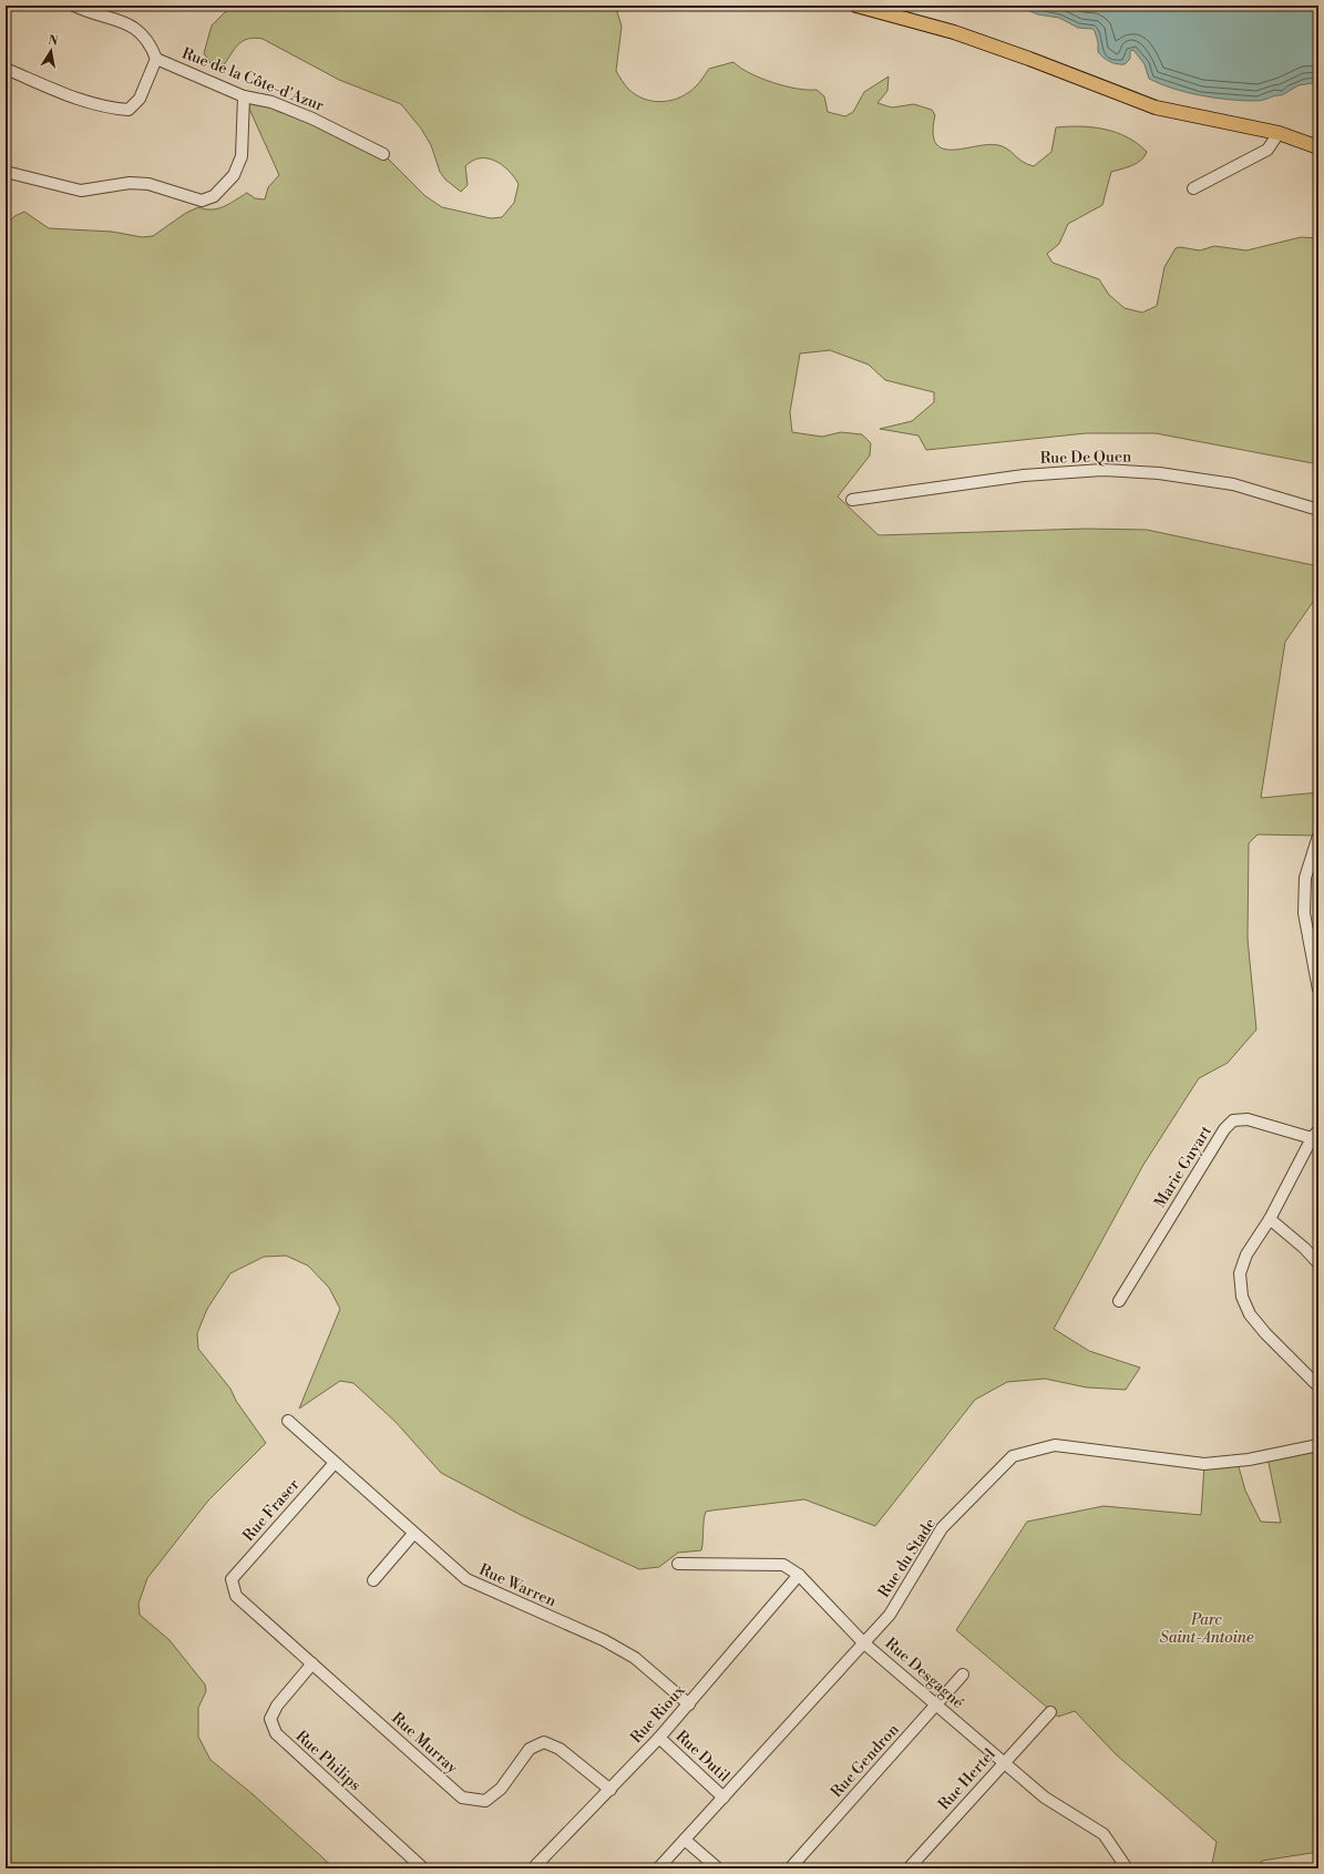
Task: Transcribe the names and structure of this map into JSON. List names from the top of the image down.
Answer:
{
  "streets": {
    "street": [
      "Rue de la Côte-d'Azur",
      "Rue De Quen",
      "Marie Guyart",
      "Rue Fraser",
      "Rue du Stade",
      "Rue Warren",
      "Rue Desgagné",
      "Rue Rioux",
      "Rue Murray",
      "Rue Dutil",
      "Rue Philips",
      "Rue Gendron",
      "Rue Hertel"
    ]
  },
  "crossings": [
    ["Rue Fraser", "Rue Warren"],
    ["Rue Fraser", "Rue Murray"],
    ["Rue du Stade", "Rue Desgagné"],
    ["Rue du Stade", "Rue Dutil"],
    ["Rue Warren", "Rue Rioux"],
    ["Rue Desgagné", "Rue Rioux"],
    ["Rue Desgagné", "Rue Gendron"],
    ["Rue Desgagné", "Rue Hertel"],
    ["Rue Rioux", "Rue Murray"],
    ["Rue Rioux", "Rue Dutil"],
    ["Rue Murray", "Rue Philips"]
  ],
  "parks": ["Parc Saint-Antoine"],
  "north": "top"
}
